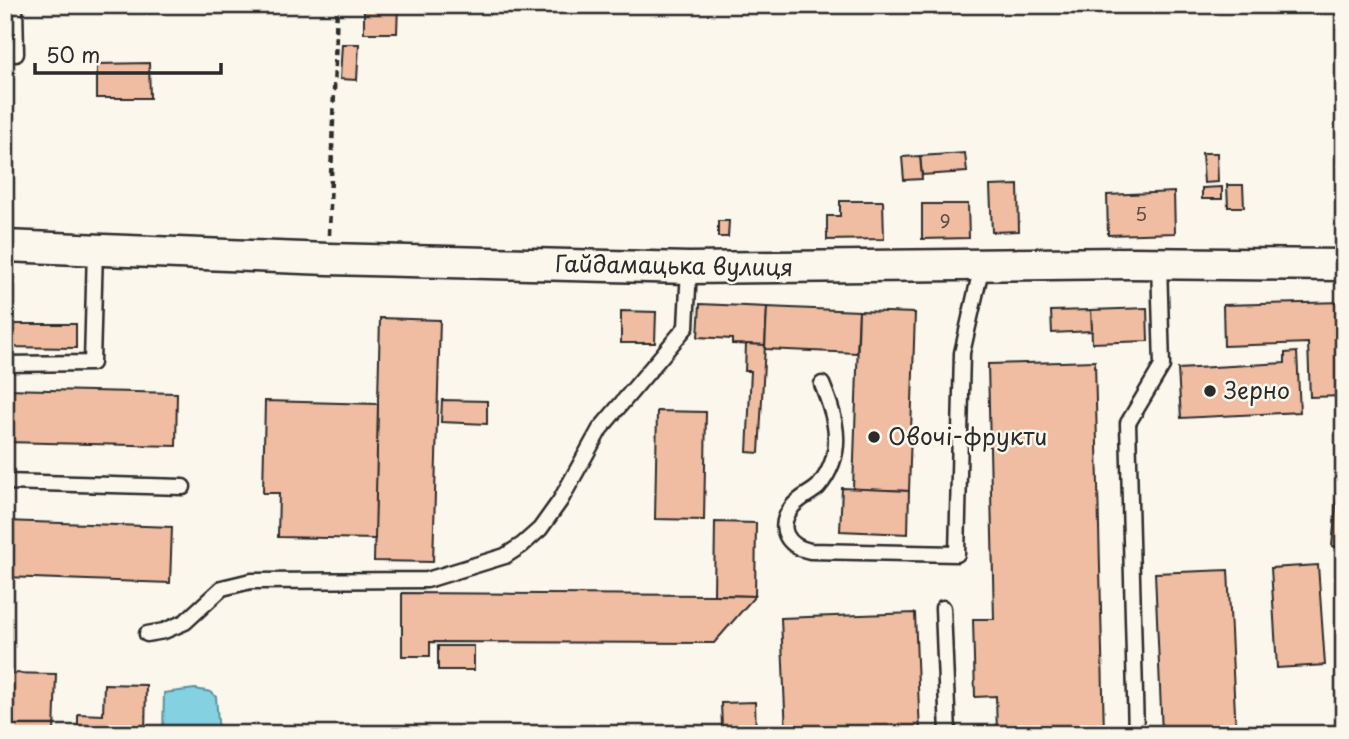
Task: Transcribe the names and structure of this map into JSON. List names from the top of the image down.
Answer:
{
  "streets": {
    "street": ["Гайдамацька вулиця"]
  },
  "places": ["Зерно", "Овочі-фрукти"],
  "house_numbers": ["5", "9"],
  "scale_bar": "50 m"
}
